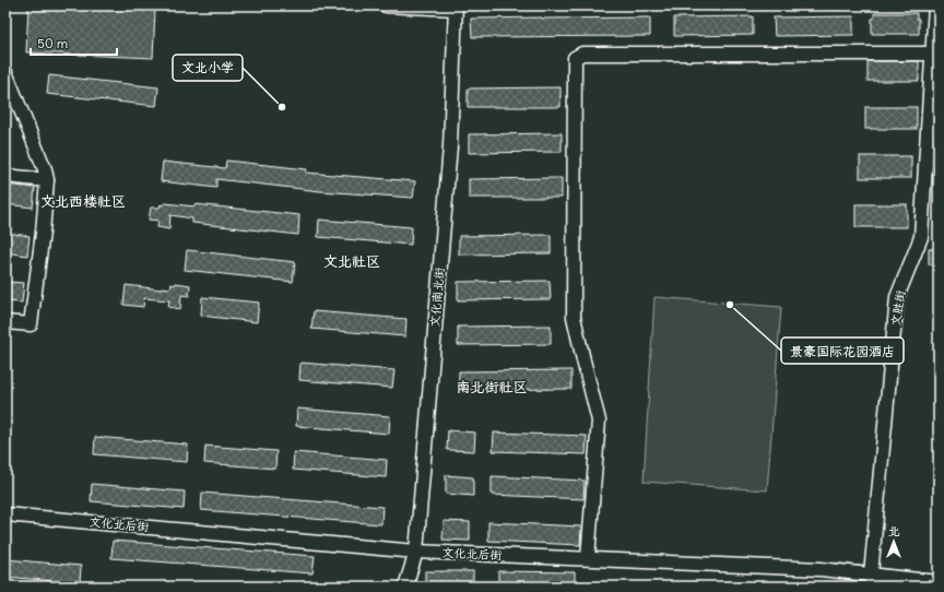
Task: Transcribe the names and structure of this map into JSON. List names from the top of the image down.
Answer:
{
  "streets": {
    "street": ["文化南北街", "文胜街", "文化北后街"]
  },
  "crossings": [
    ["文化南北街", "文化北后街"],
    ["文胜街", "文化北后街"]
  ],
  "districts": ["文北西楼社区", "文北社区", "南北街社区"],
  "places": ["文北小学", "景豪国际花园酒店"],
  "scale_bar": "50 m",
  "north": "top"
}
